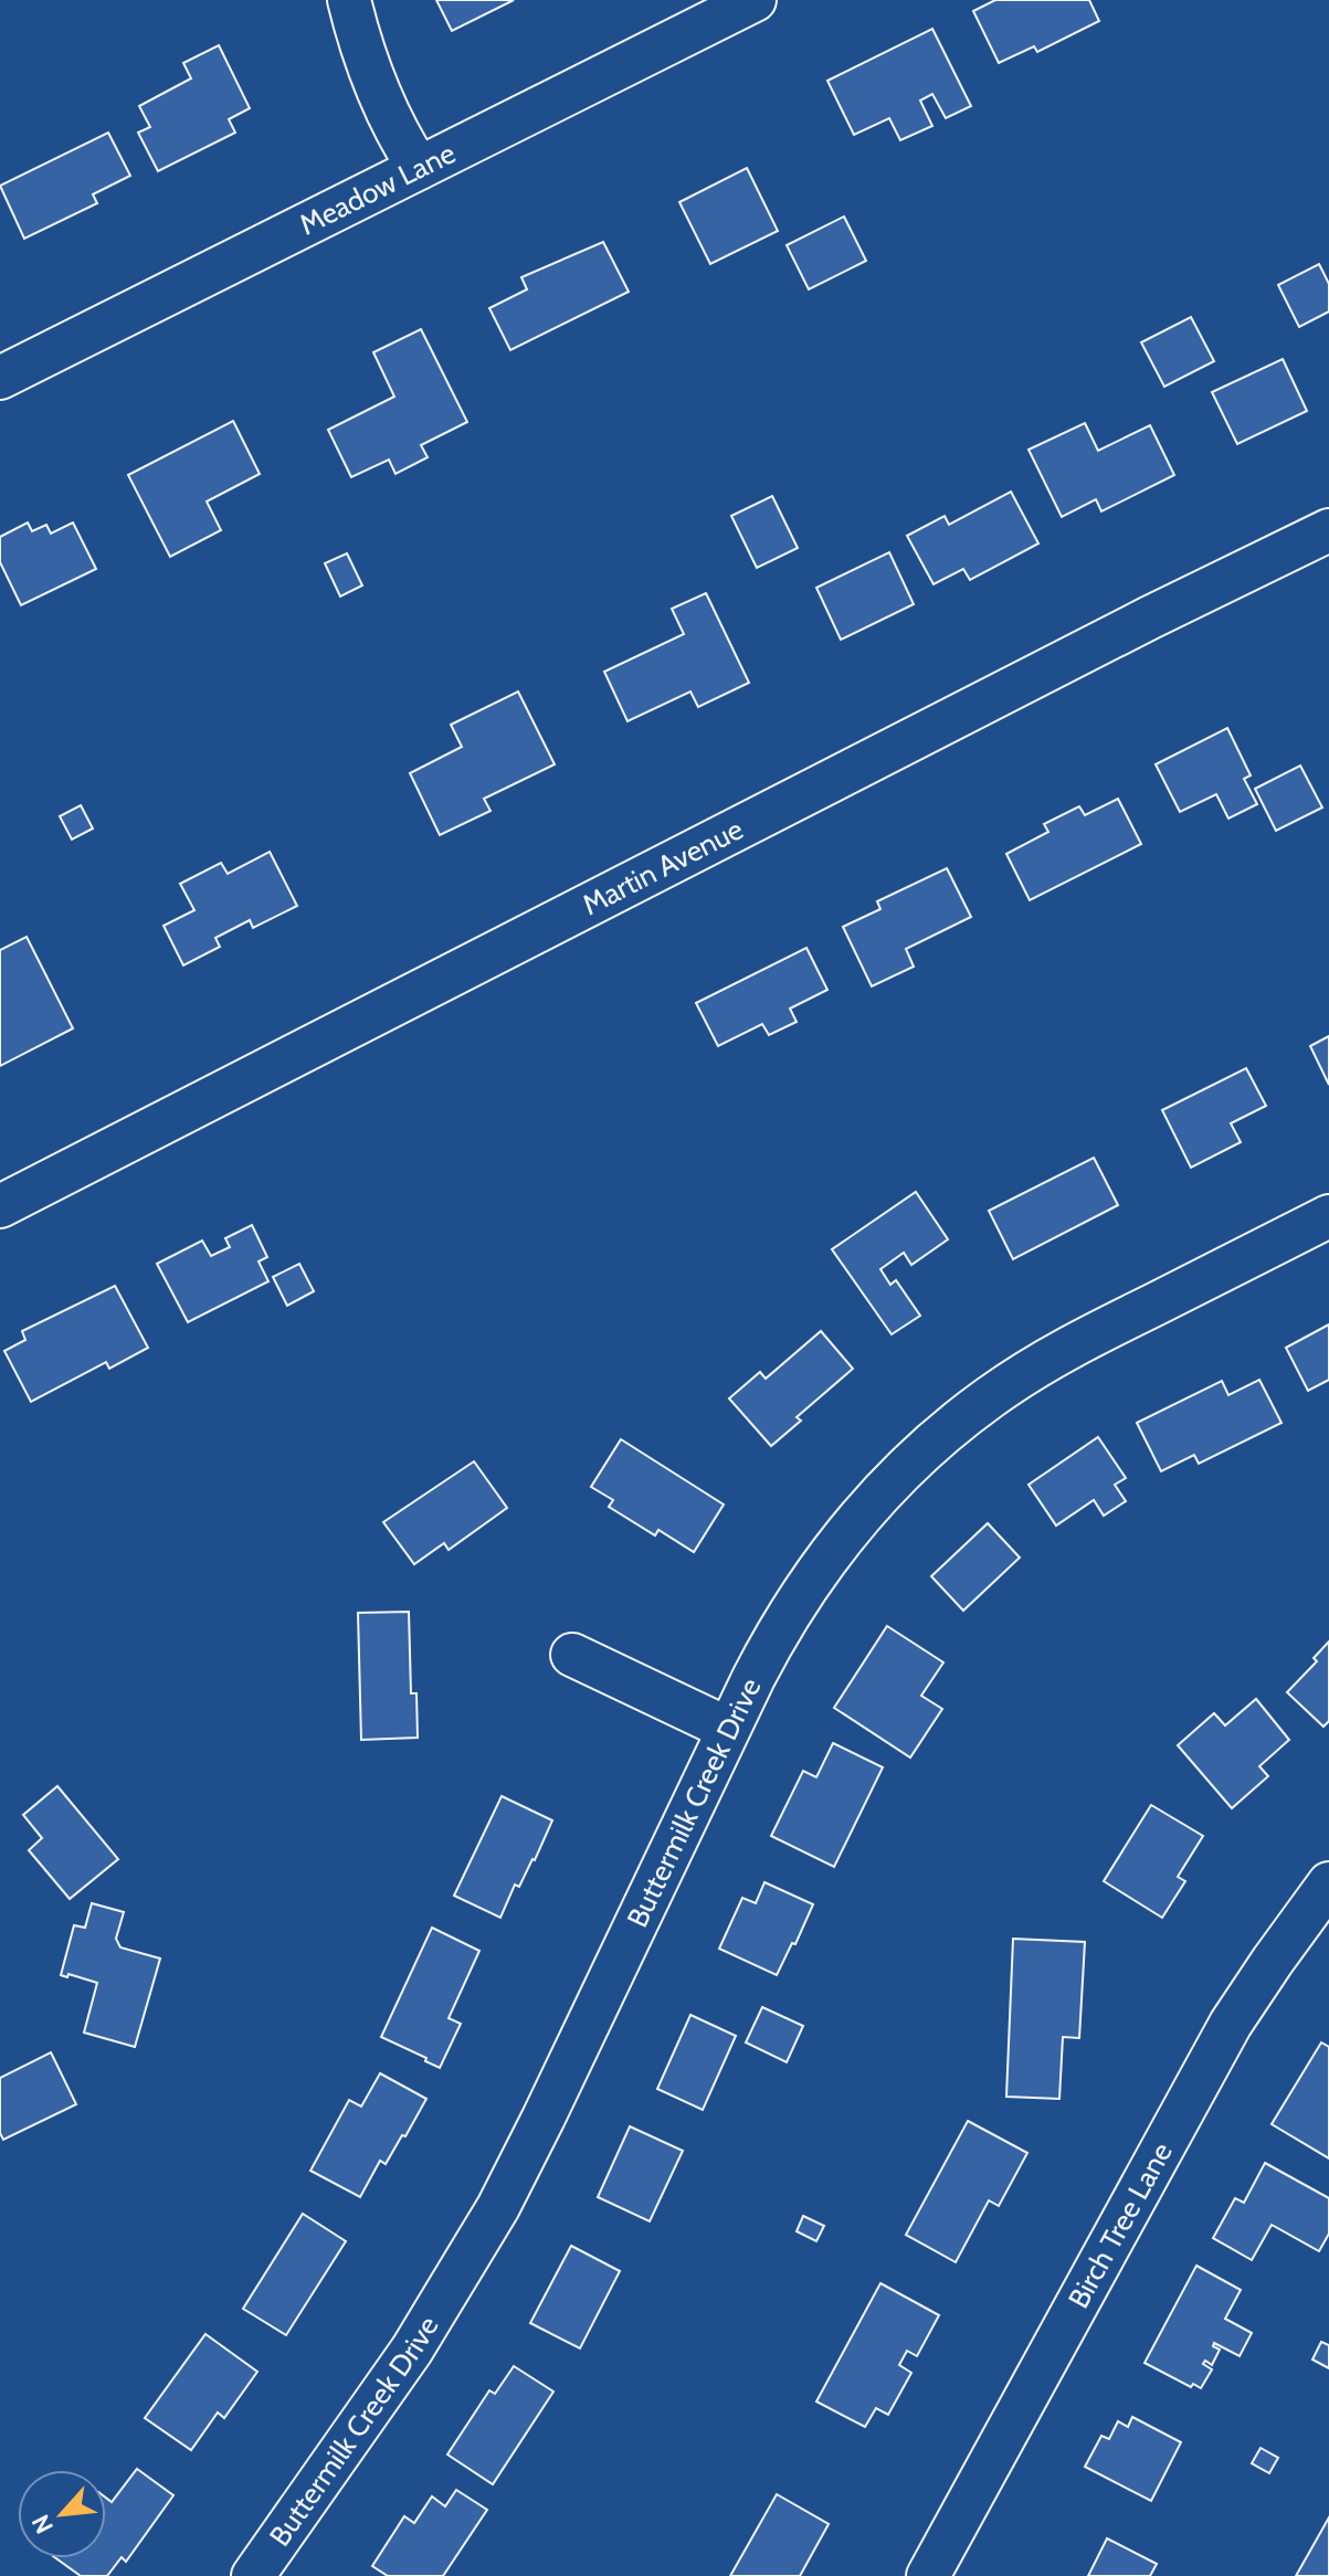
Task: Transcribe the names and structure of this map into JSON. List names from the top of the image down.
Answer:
{
  "streets": {
    "street": [
      "Meadow Lane",
      "Martin Avenue",
      "Buttermilk Creek Drive",
      "Birch Tree Lane"
    ]
  },
  "north": "bottom left"
}
